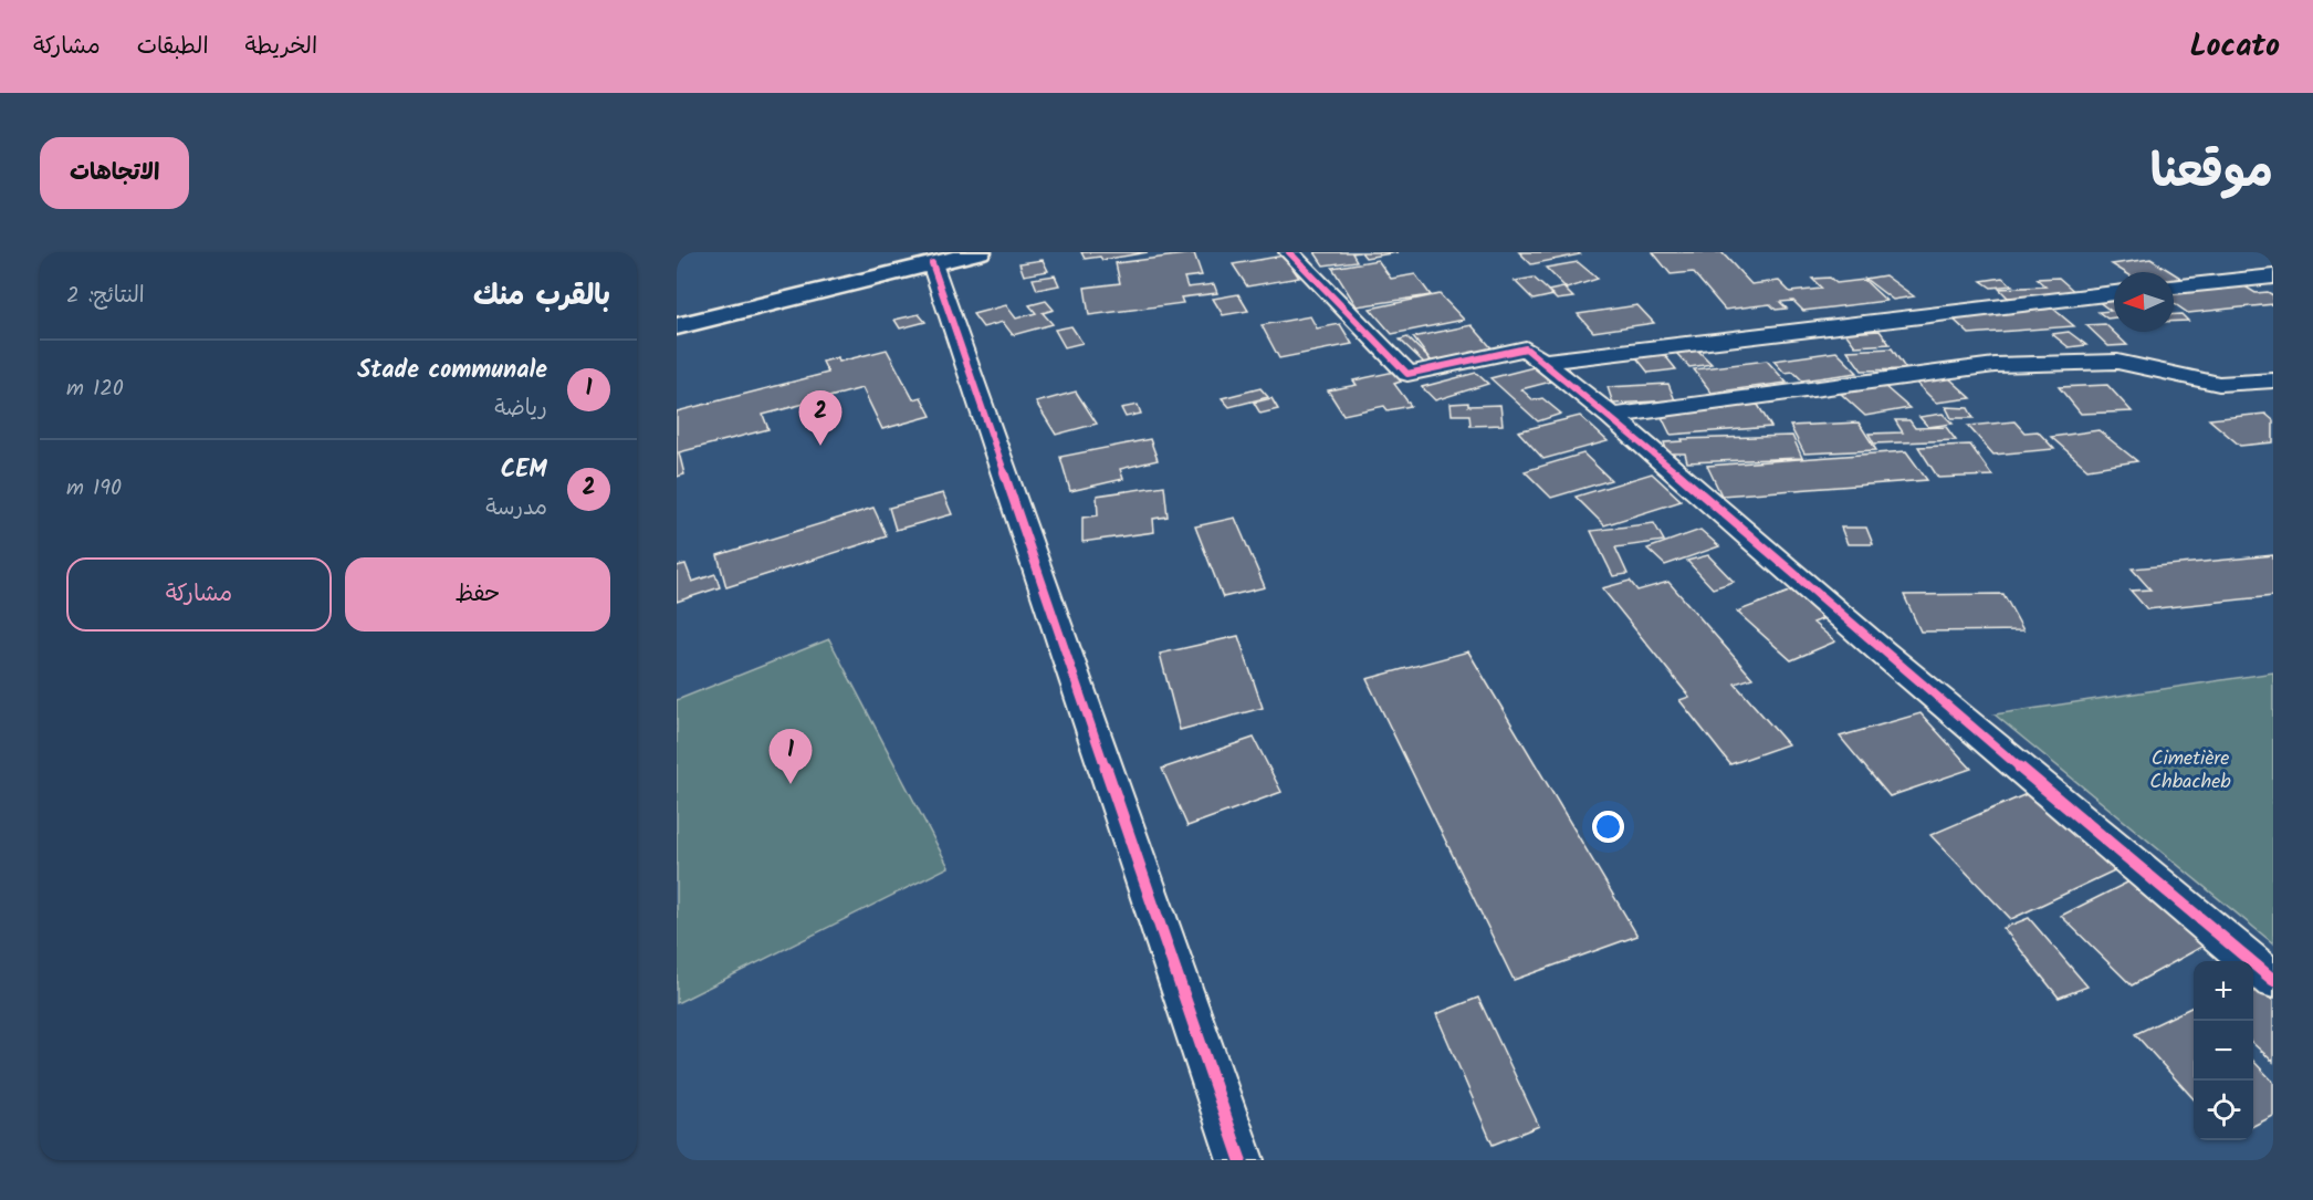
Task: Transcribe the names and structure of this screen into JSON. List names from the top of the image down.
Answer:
{
  "parks": ["Cimetière Chbacheb"],
  "north": "left",
  "page": {
    "header": "Locato",
    "nav": ["الخريطة", "الطبقات", "مشاركة"],
    "title": "موقعنا",
    "buttons": [
      "الاتجاهات",
      ["حفظ", "مشاركة"]
    ],
    "heading": ["بالقرب منك", "النتائج: 2"],
    "list": [
      {
        "mark": "1",
        "name": "Stade communale",
        "note": "رياضة",
        "value": "120 m"
      },
      {
        "mark": "2",
        "name": "CEM",
        "note": "مدرسة",
        "value": "190 m"
      }
    ],
    "pins": ["2", "1"],
    "map_buttons": ["+", "−"]
  }
}
